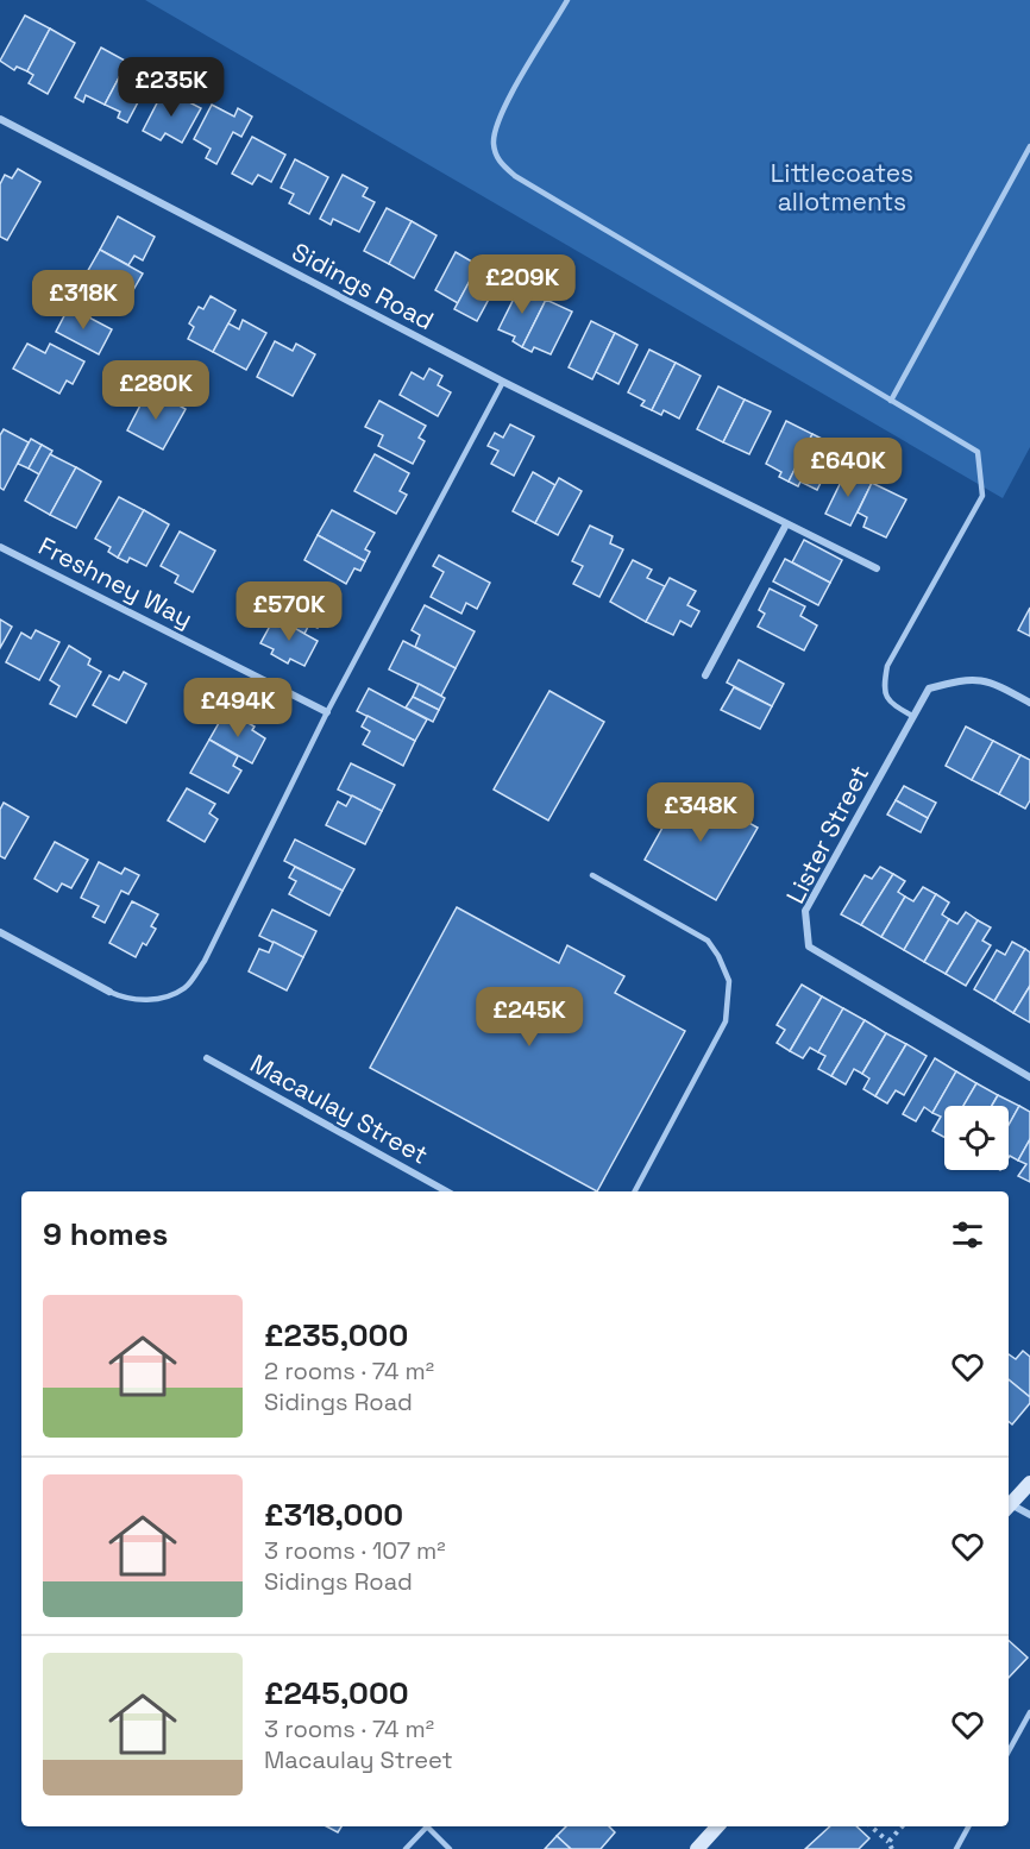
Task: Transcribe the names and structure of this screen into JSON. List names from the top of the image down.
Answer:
{
  "streets": {
    "street": [
      "Sidings Road",
      "Freshney Way",
      "Lister Street",
      "Macaulay Street"
    ]
  },
  "parks": ["Littlecoates allotments"],
  "page": {
    "price": [
      "£235K",
      "£209K",
      "£318K",
      "£280K",
      "£640K",
      "£570K",
      "£494K",
      "£348K",
      "£245K"
    ],
    "heading": "9 homes",
    "list": [
      {
        "name": "£235,000",
        "note": "2 rooms · 74 m² · Sidings Road"
      },
      {
        "name": "£318,000",
        "note": "3 rooms · 107 m² · Sidings Road"
      },
      {
        "name": "£245,000",
        "note": "3 rooms · 74 m² · Macaulay Street"
      }
    ]
  }
}
